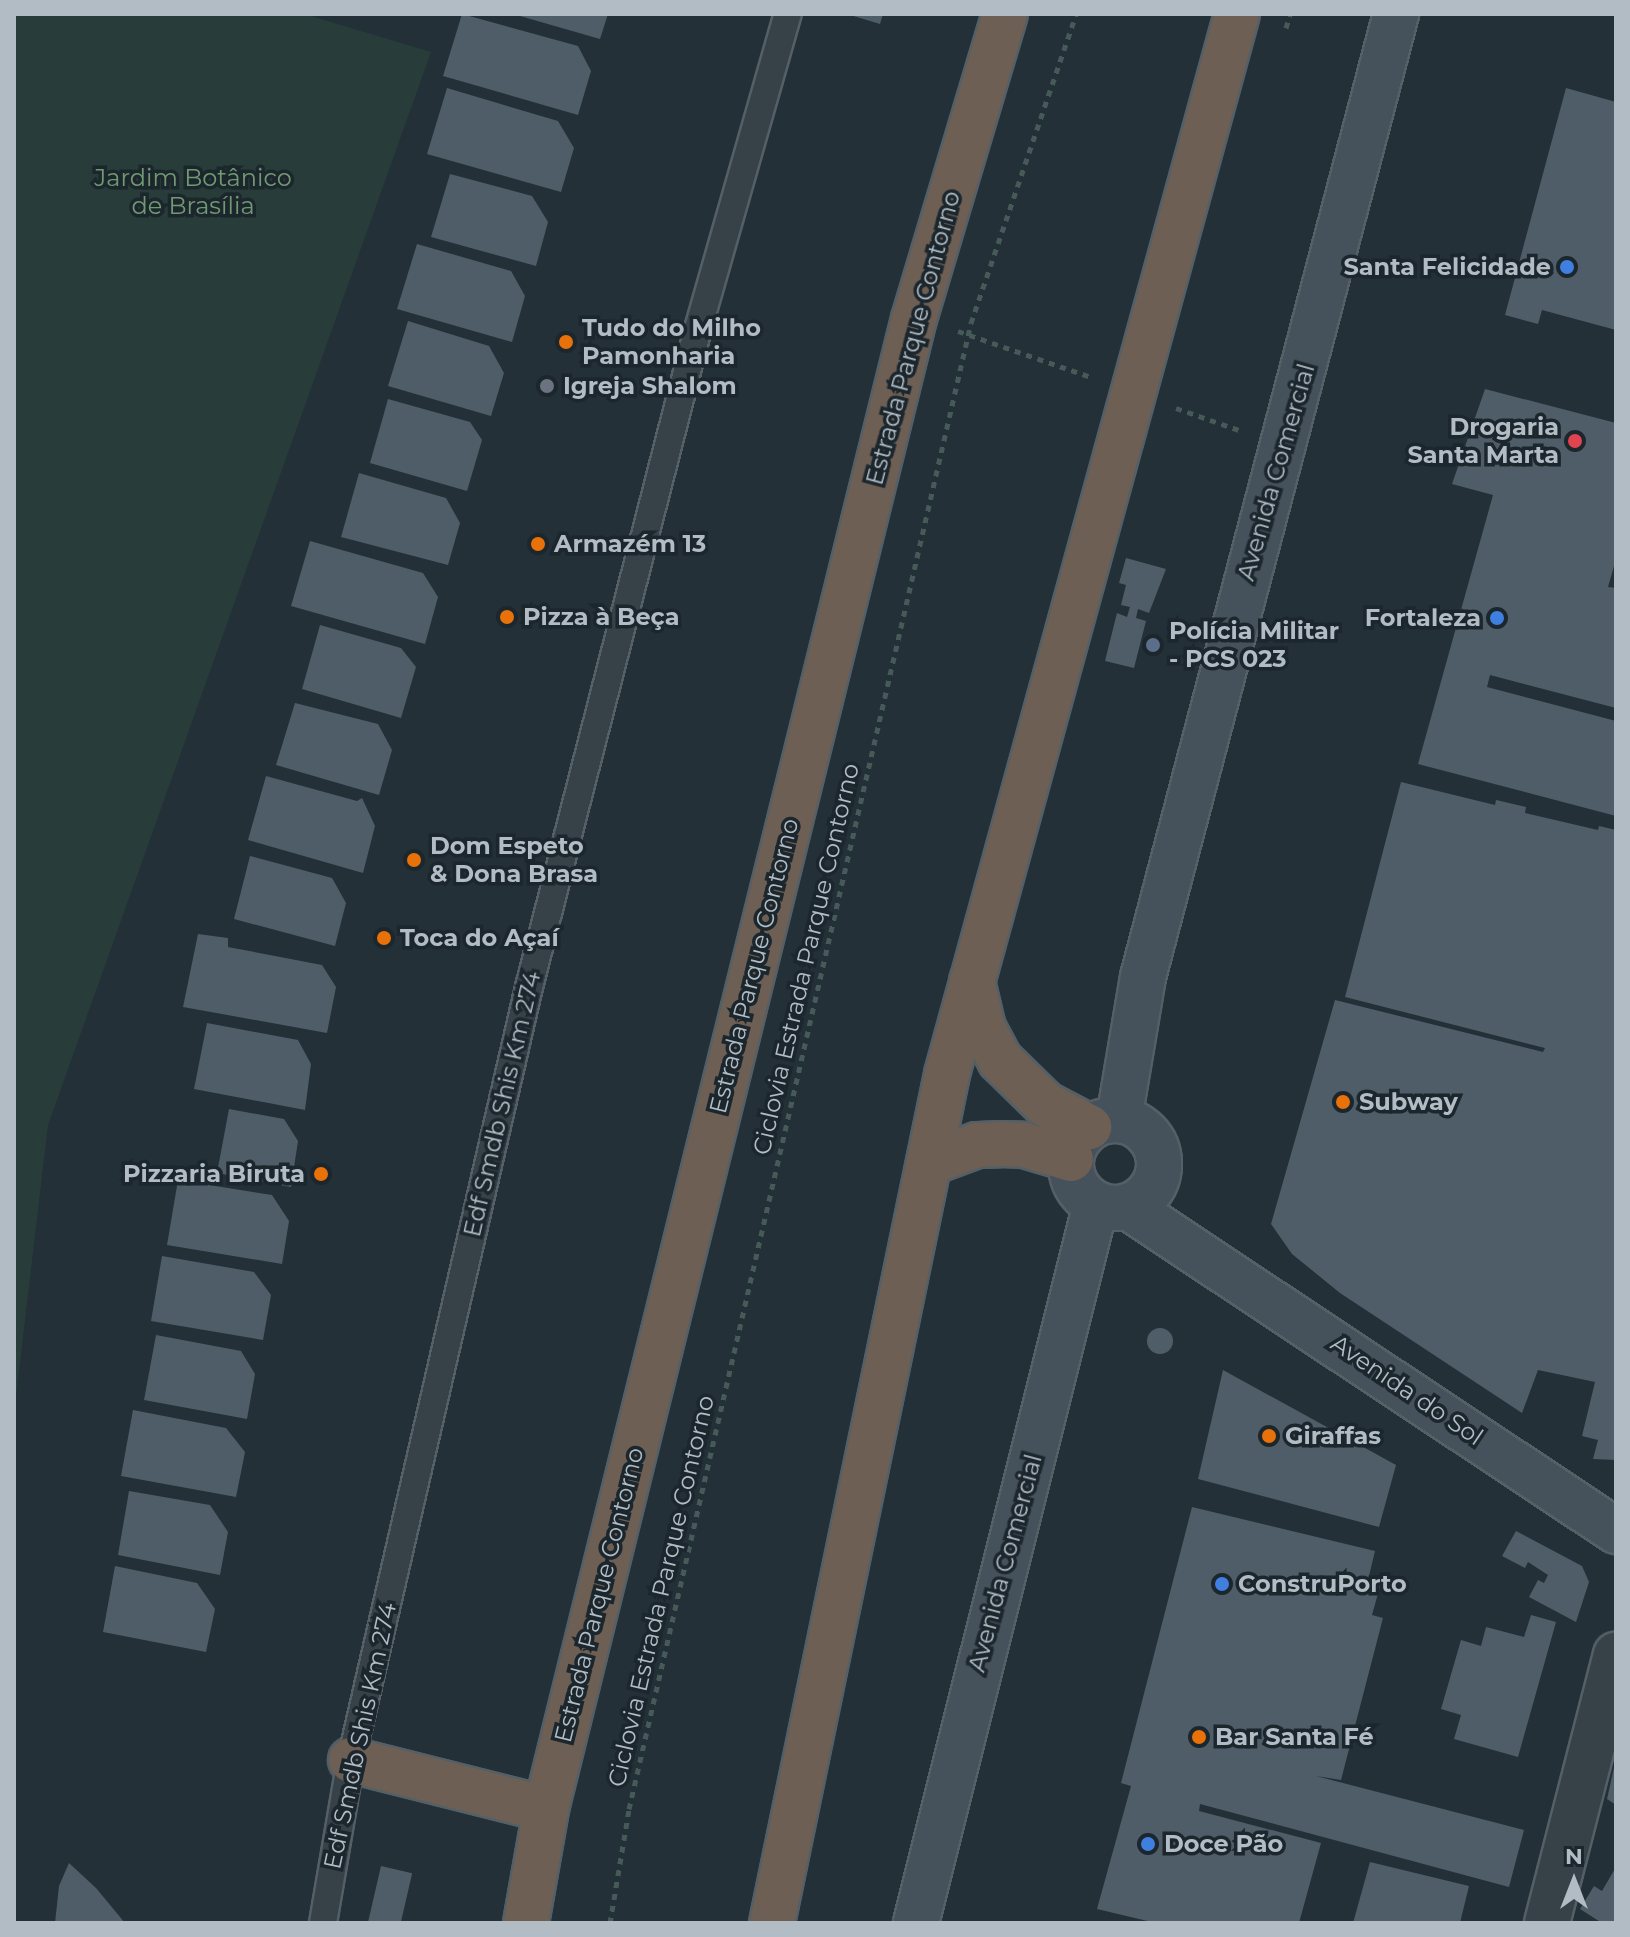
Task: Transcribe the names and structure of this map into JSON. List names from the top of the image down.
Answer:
{
  "streets": {
    "highway": ["Estrada Parque Contorno"],
    "street": ["Avenida Comercial", "Avenida do Sol"],
    "lane": ["Edf Smdb Shis Km 274"],
    "path": ["Ciclovia Estrada Parque Contorno"]
  },
  "crossings": [
    ["Avenida Comercial", "Avenida do Sol"]
  ],
  "parks": ["Jardim Botânico de Brasília"],
  "places": [
    "Santa Felicidade",
    "Tudo do Milho Pamonharia",
    "Igreja Shalom",
    "Drogaria Santa Marta",
    "Armazém 13",
    "Pizza à Beça",
    "Fortaleza",
    "Polícia Militar - PCS 023",
    "Dom Espeto & Dona Brasa",
    "Toca do Açaí",
    "Subway",
    "Pizzaria Biruta",
    "Giraffas",
    "ConstruPorto",
    "Bar Santa Fé",
    "Doce Pão"
  ],
  "north": "top"
}
